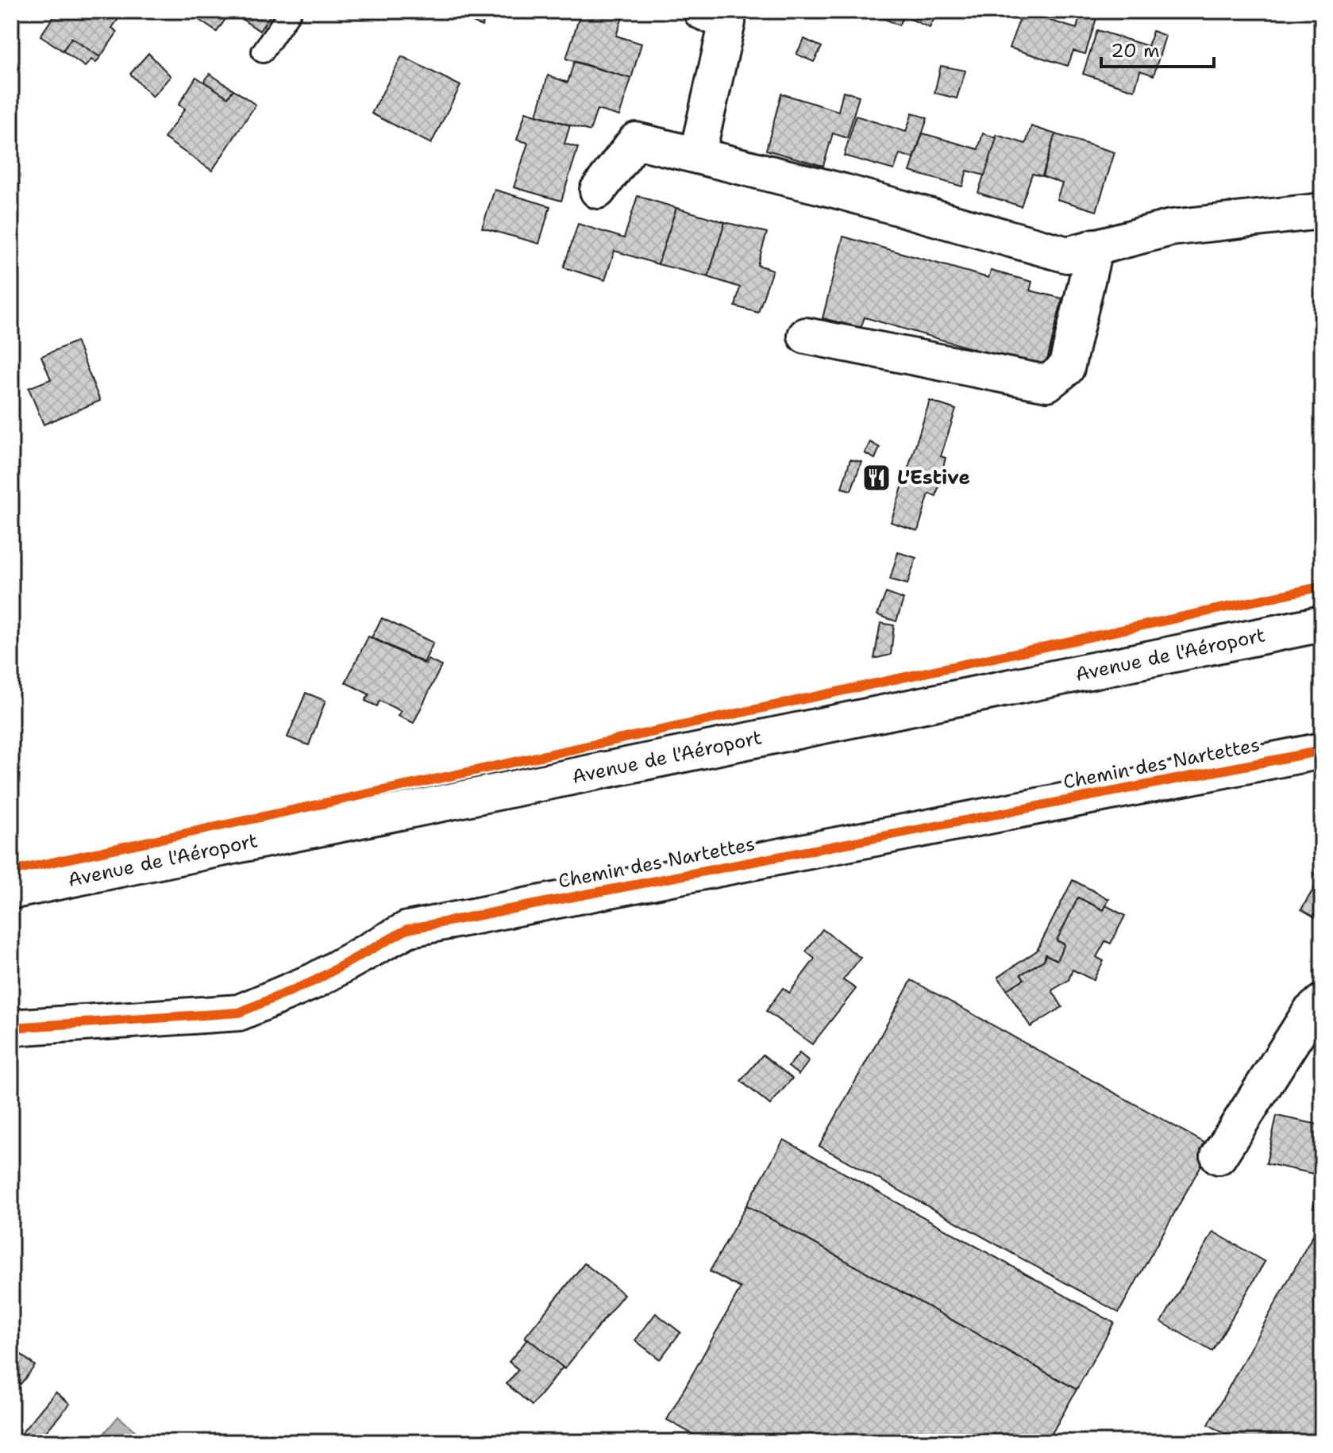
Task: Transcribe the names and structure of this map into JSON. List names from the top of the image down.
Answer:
{
  "streets": {
    "street": ["Avenue de l'Aéroport", "Chemin des Nartettes"]
  },
  "places": {
    "restaurant": ["L'Estive"]
  },
  "scale_bar": "20 m"
}
